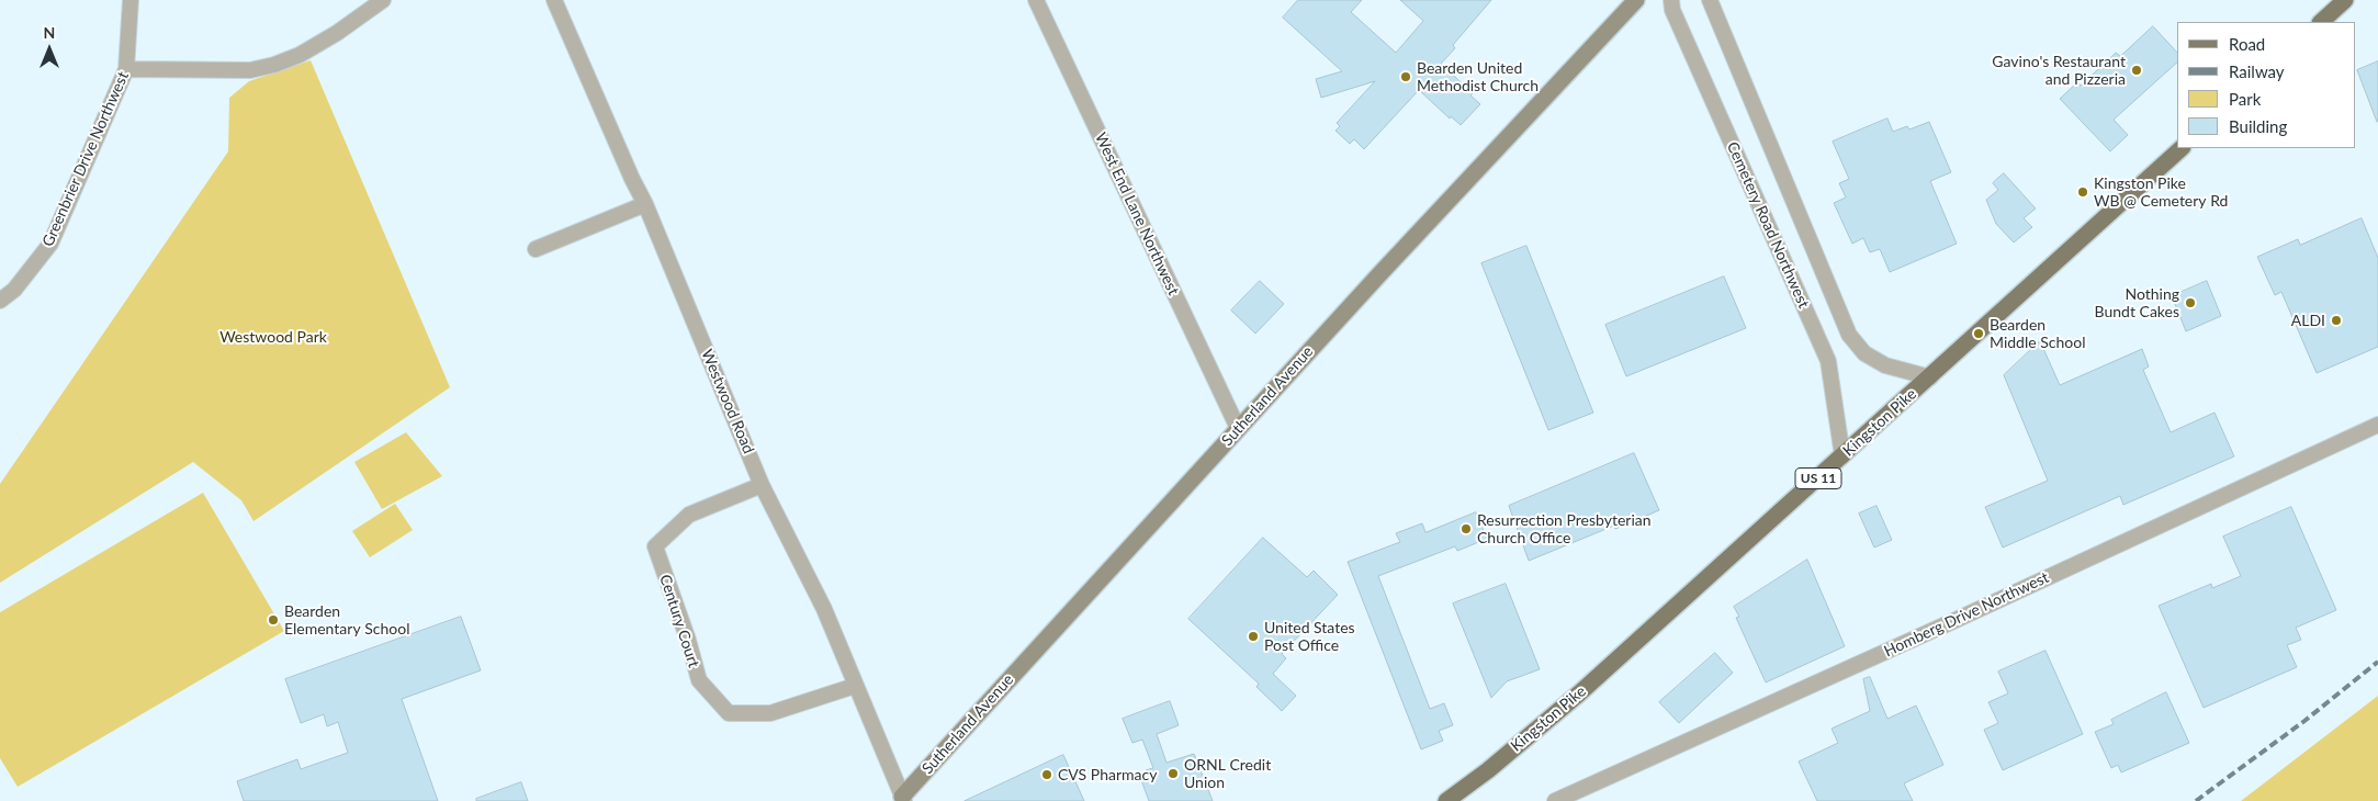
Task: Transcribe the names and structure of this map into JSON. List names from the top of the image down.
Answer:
{
  "streets": {
    "main road": ["Kingston Pike", "US 11"],
    "street": [
      "Greenbrier Drive Northwest",
      "West End Lane Northwest",
      "Cemetery Road Northwest",
      "Sutherland Avenue",
      "Westwood Road",
      "Homberg Drive Northwest",
      "Century Court"
    ]
  },
  "crossings": [
    ["West End Lane Northwest", "Sutherland Avenue"],
    ["Cemetery Road Northwest", "Kingston Pike"],
    ["Sutherland Avenue", "Westwood Road"],
    ["Westwood Road", "Century Court"]
  ],
  "parks": ["Westwood Park"],
  "places": [
    "Gavino's Restaurant and Pizzeria",
    "Bearden United Methodist Church",
    "Kingston Pike WB @ Cemetery Rd",
    "Nothing Bundt Cakes",
    "ALDI",
    "Bearden Middle School",
    "Resurrection Presbyterian Church Office",
    "Bearden Elementary School",
    "United States Post Office",
    "ORNL Credit Union",
    "CVS Pharmacy"
  ],
  "legend": [
    "Road",
    "Railway",
    "Park",
    "Building"
  ],
  "north": "top"
}
